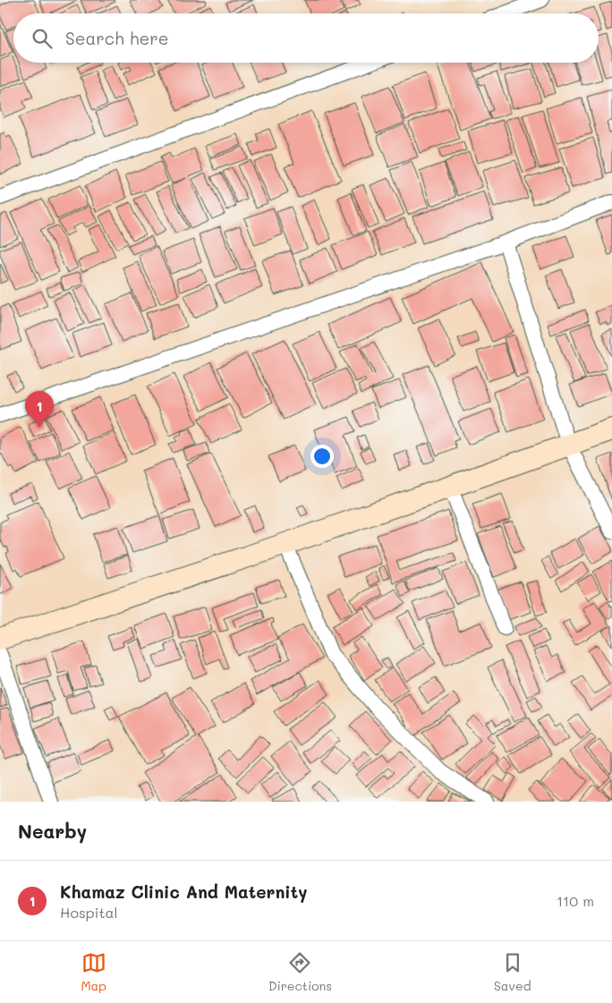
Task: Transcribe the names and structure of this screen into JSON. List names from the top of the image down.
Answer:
{
  "page": {
    "search": "Search here",
    "pins": "1",
    "heading": "Nearby",
    "list": [
      {
        "mark": "1",
        "name": "Khamaz Clinic And Maternity",
        "note": "Hospital",
        "value": "110 m"
      }
    ],
    "nav": ["Map", "Directions", "Saved"]
  }
}
